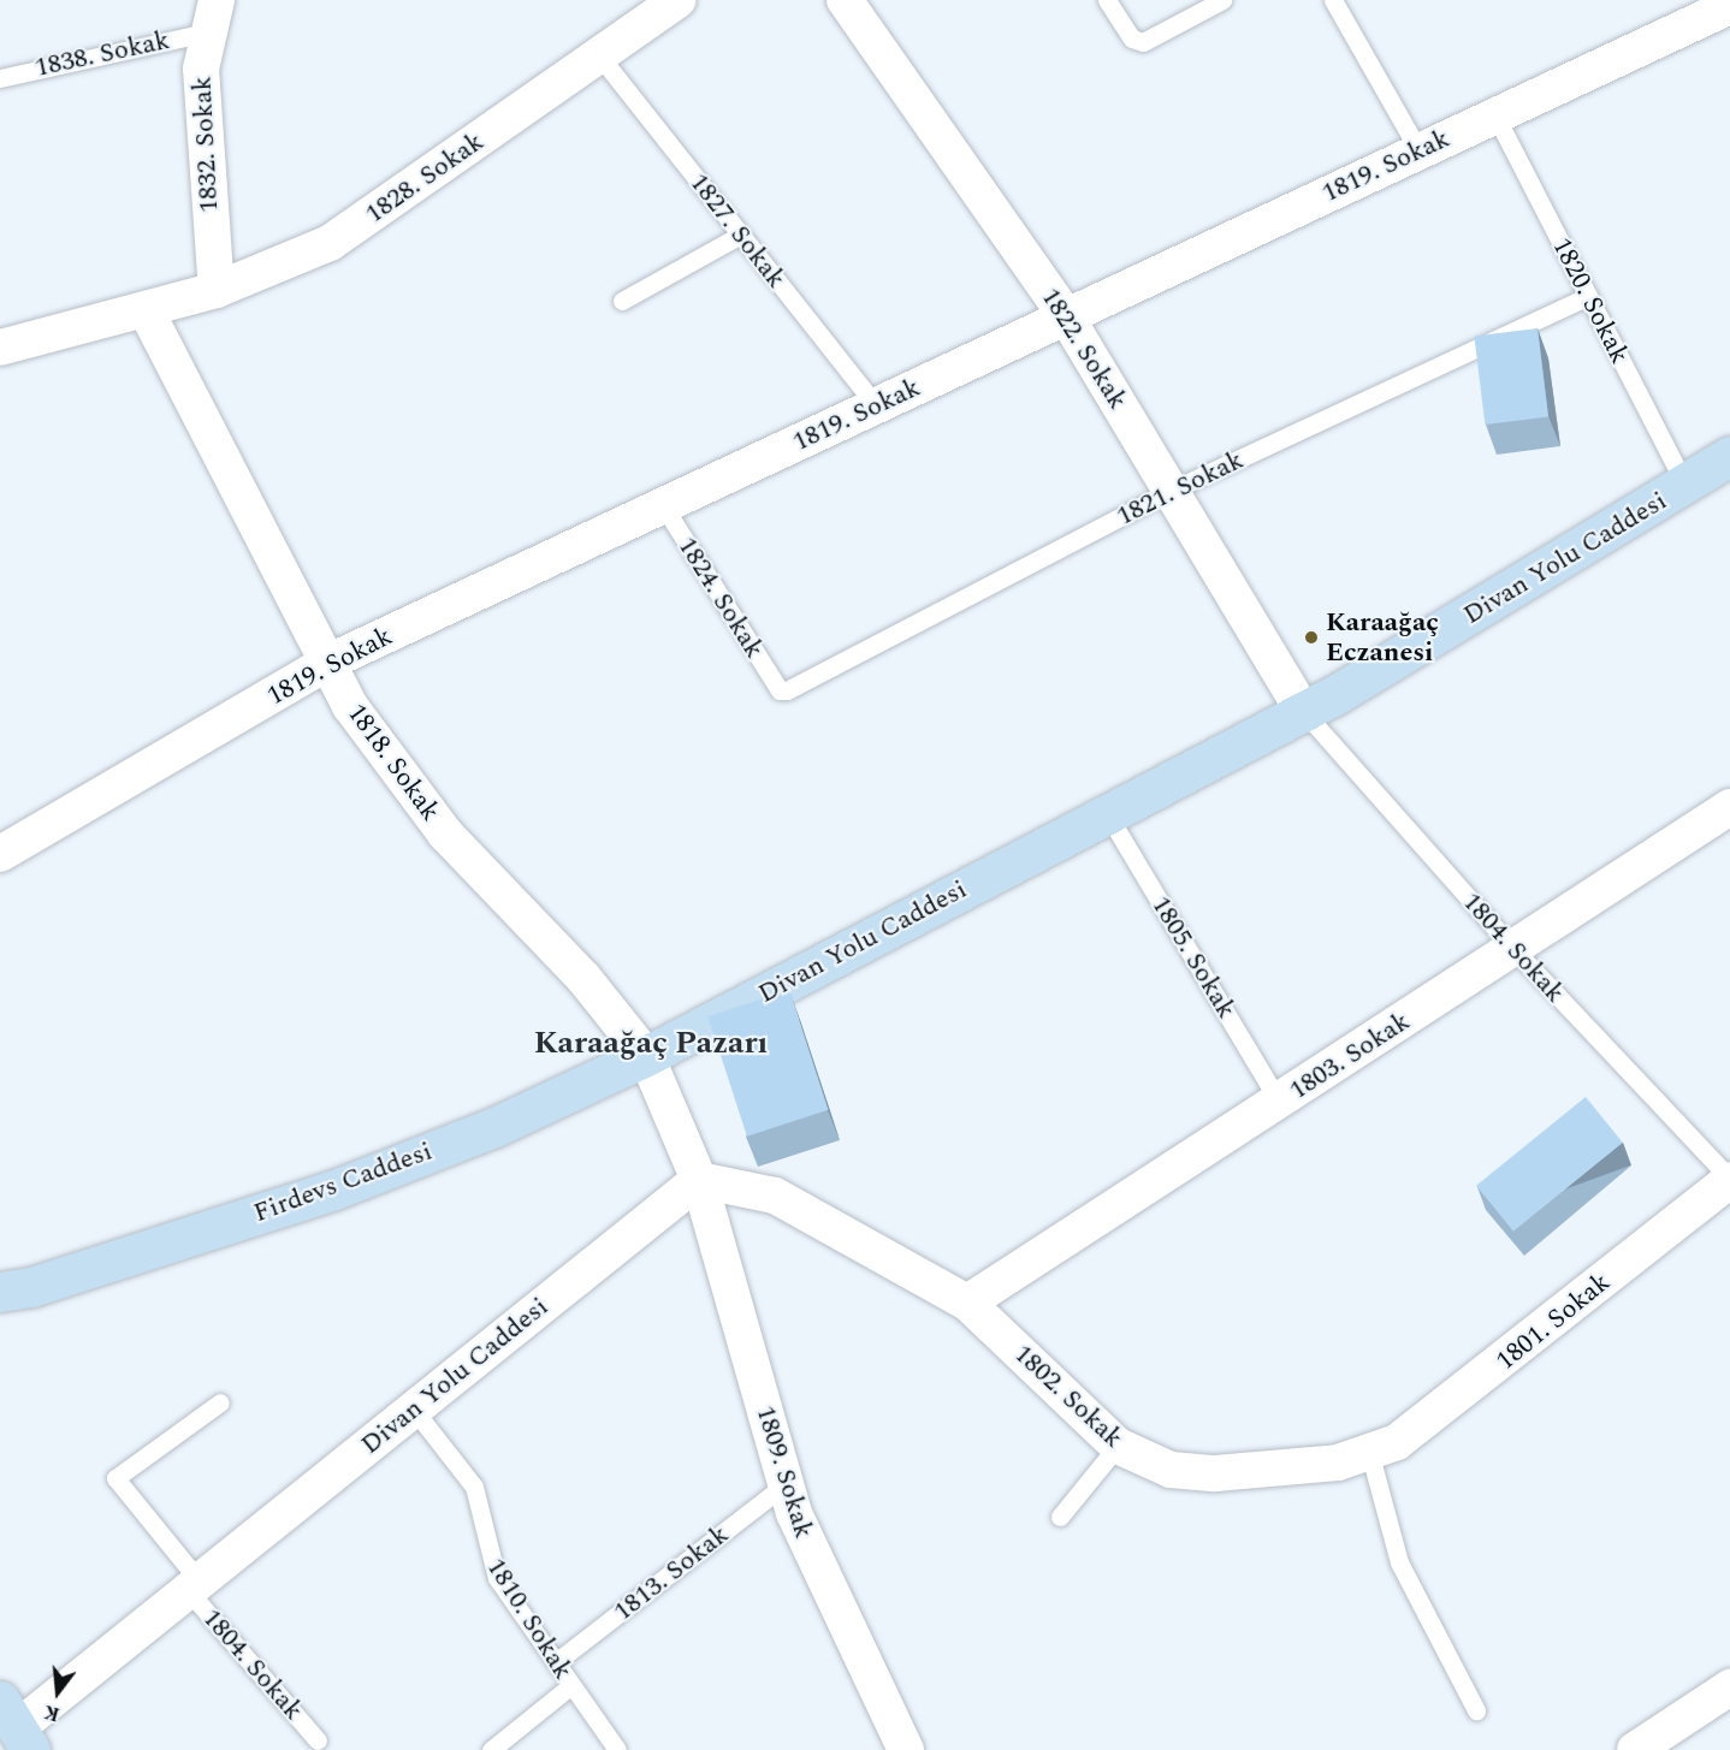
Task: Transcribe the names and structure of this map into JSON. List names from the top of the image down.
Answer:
{
  "streets": {
    "street": [
      "1832. Sokak",
      "1819. Sokak",
      "1828. Sokak",
      "1822. Sokak",
      "Divan Yolu Caddesi",
      "1818. Sokak",
      "1803. Sokak",
      "Firdevs Caddesi",
      "1801. Sokak",
      "1802. Sokak",
      "1809. Sokak"
    ],
    "lane": [
      "1838. Sokak",
      "1827. Sokak",
      "1820. Sokak",
      "1821. Sokak",
      "1824. Sokak",
      "1804. Sokak",
      "1805. Sokak",
      "1813. Sokak",
      "1810. Sokak"
    ]
  },
  "crossings": [
    ["1838. Sokak", "1832. Sokak"],
    ["1832. Sokak", "1828. Sokak"],
    ["1819. Sokak", "1827. Sokak"],
    ["1819. Sokak", "1820. Sokak"],
    ["1819. Sokak", "1822. Sokak"],
    ["1819. Sokak", "1824. Sokak"],
    ["1819. Sokak", "1818. Sokak"],
    ["1828. Sokak", "1827. Sokak"],
    ["1828. Sokak", "1818. Sokak"],
    ["1820. Sokak", "1821. Sokak"],
    ["1820. Sokak", "Divan Yolu Caddesi"],
    ["1822. Sokak", "1821. Sokak"],
    ["1822. Sokak", "Divan Yolu Caddesi"],
    ["1822. Sokak", "1804. Sokak"],
    ["1821. Sokak", "1824. Sokak"],
    ["Divan Yolu Caddesi", "1818. Sokak"],
    ["Divan Yolu Caddesi", "1804. Sokak"],
    ["Divan Yolu Caddesi", "1805. Sokak"],
    ["Divan Yolu Caddesi", "Firdevs Caddesi"],
    ["Divan Yolu Caddesi", "1802. Sokak"],
    ["Divan Yolu Caddesi", "1809. Sokak"],
    ["Divan Yolu Caddesi", "1810. Sokak"],
    ["1818. Sokak", "Firdevs Caddesi"],
    ["1804. Sokak", "1803. Sokak"],
    ["1804. Sokak", "1801. Sokak"],
    ["1805. Sokak", "1803. Sokak"],
    ["1803. Sokak", "1802. Sokak"],
    ["1801. Sokak", "1802. Sokak"],
    ["1802. Sokak", "1809. Sokak"],
    ["1809. Sokak", "1813. Sokak"],
    ["1813. Sokak", "1810. Sokak"]
  ],
  "districts": ["Karaağaç Pazarı"],
  "places": ["Karaağaç Eczanesi"],
  "north": "bottom"
}
